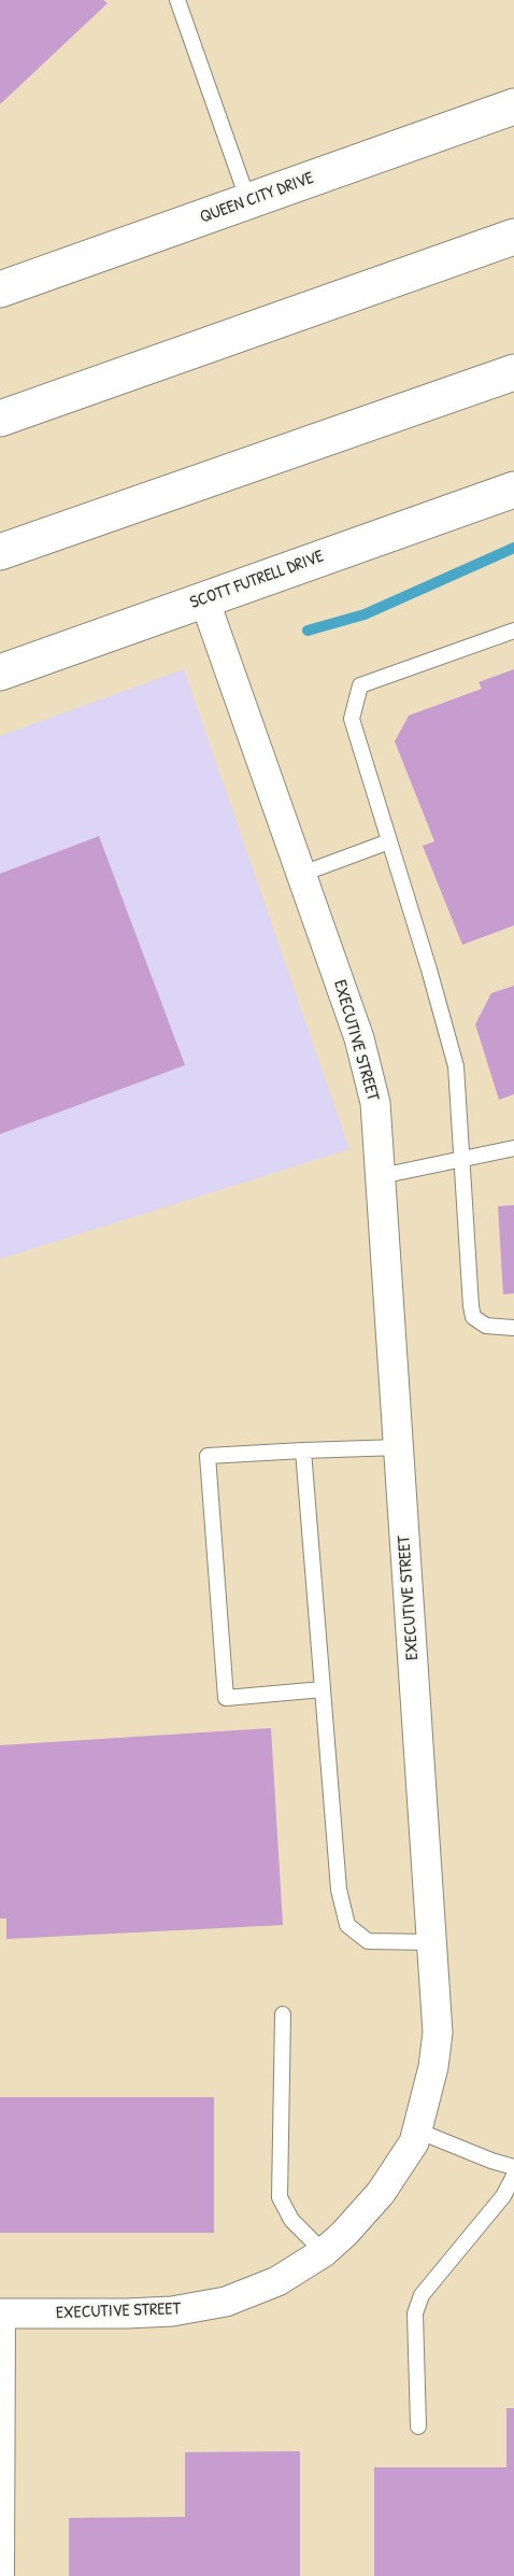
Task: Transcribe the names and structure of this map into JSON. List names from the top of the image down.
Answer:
{
  "streets": {
    "main road": ["QUEEN CITY DRIVE", "SCOTT FUTRELL DRIVE"],
    "street": ["EXECUTIVE STREET"]
  },
  "crossings": [
    ["SCOTT FUTRELL DRIVE", "EXECUTIVE STREET"]
  ]
}
